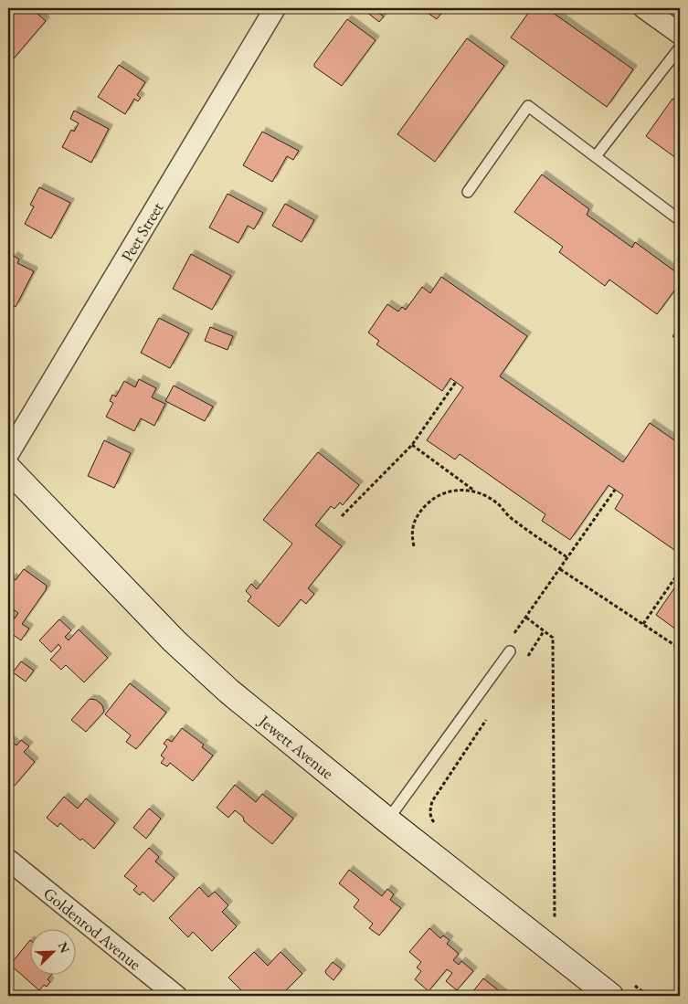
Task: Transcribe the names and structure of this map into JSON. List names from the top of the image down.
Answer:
{
  "streets": {
    "main road": ["Jewett Avenue"],
    "street": ["Peet Street", "Goldenrod Avenue"]
  },
  "north": "top right"
}
